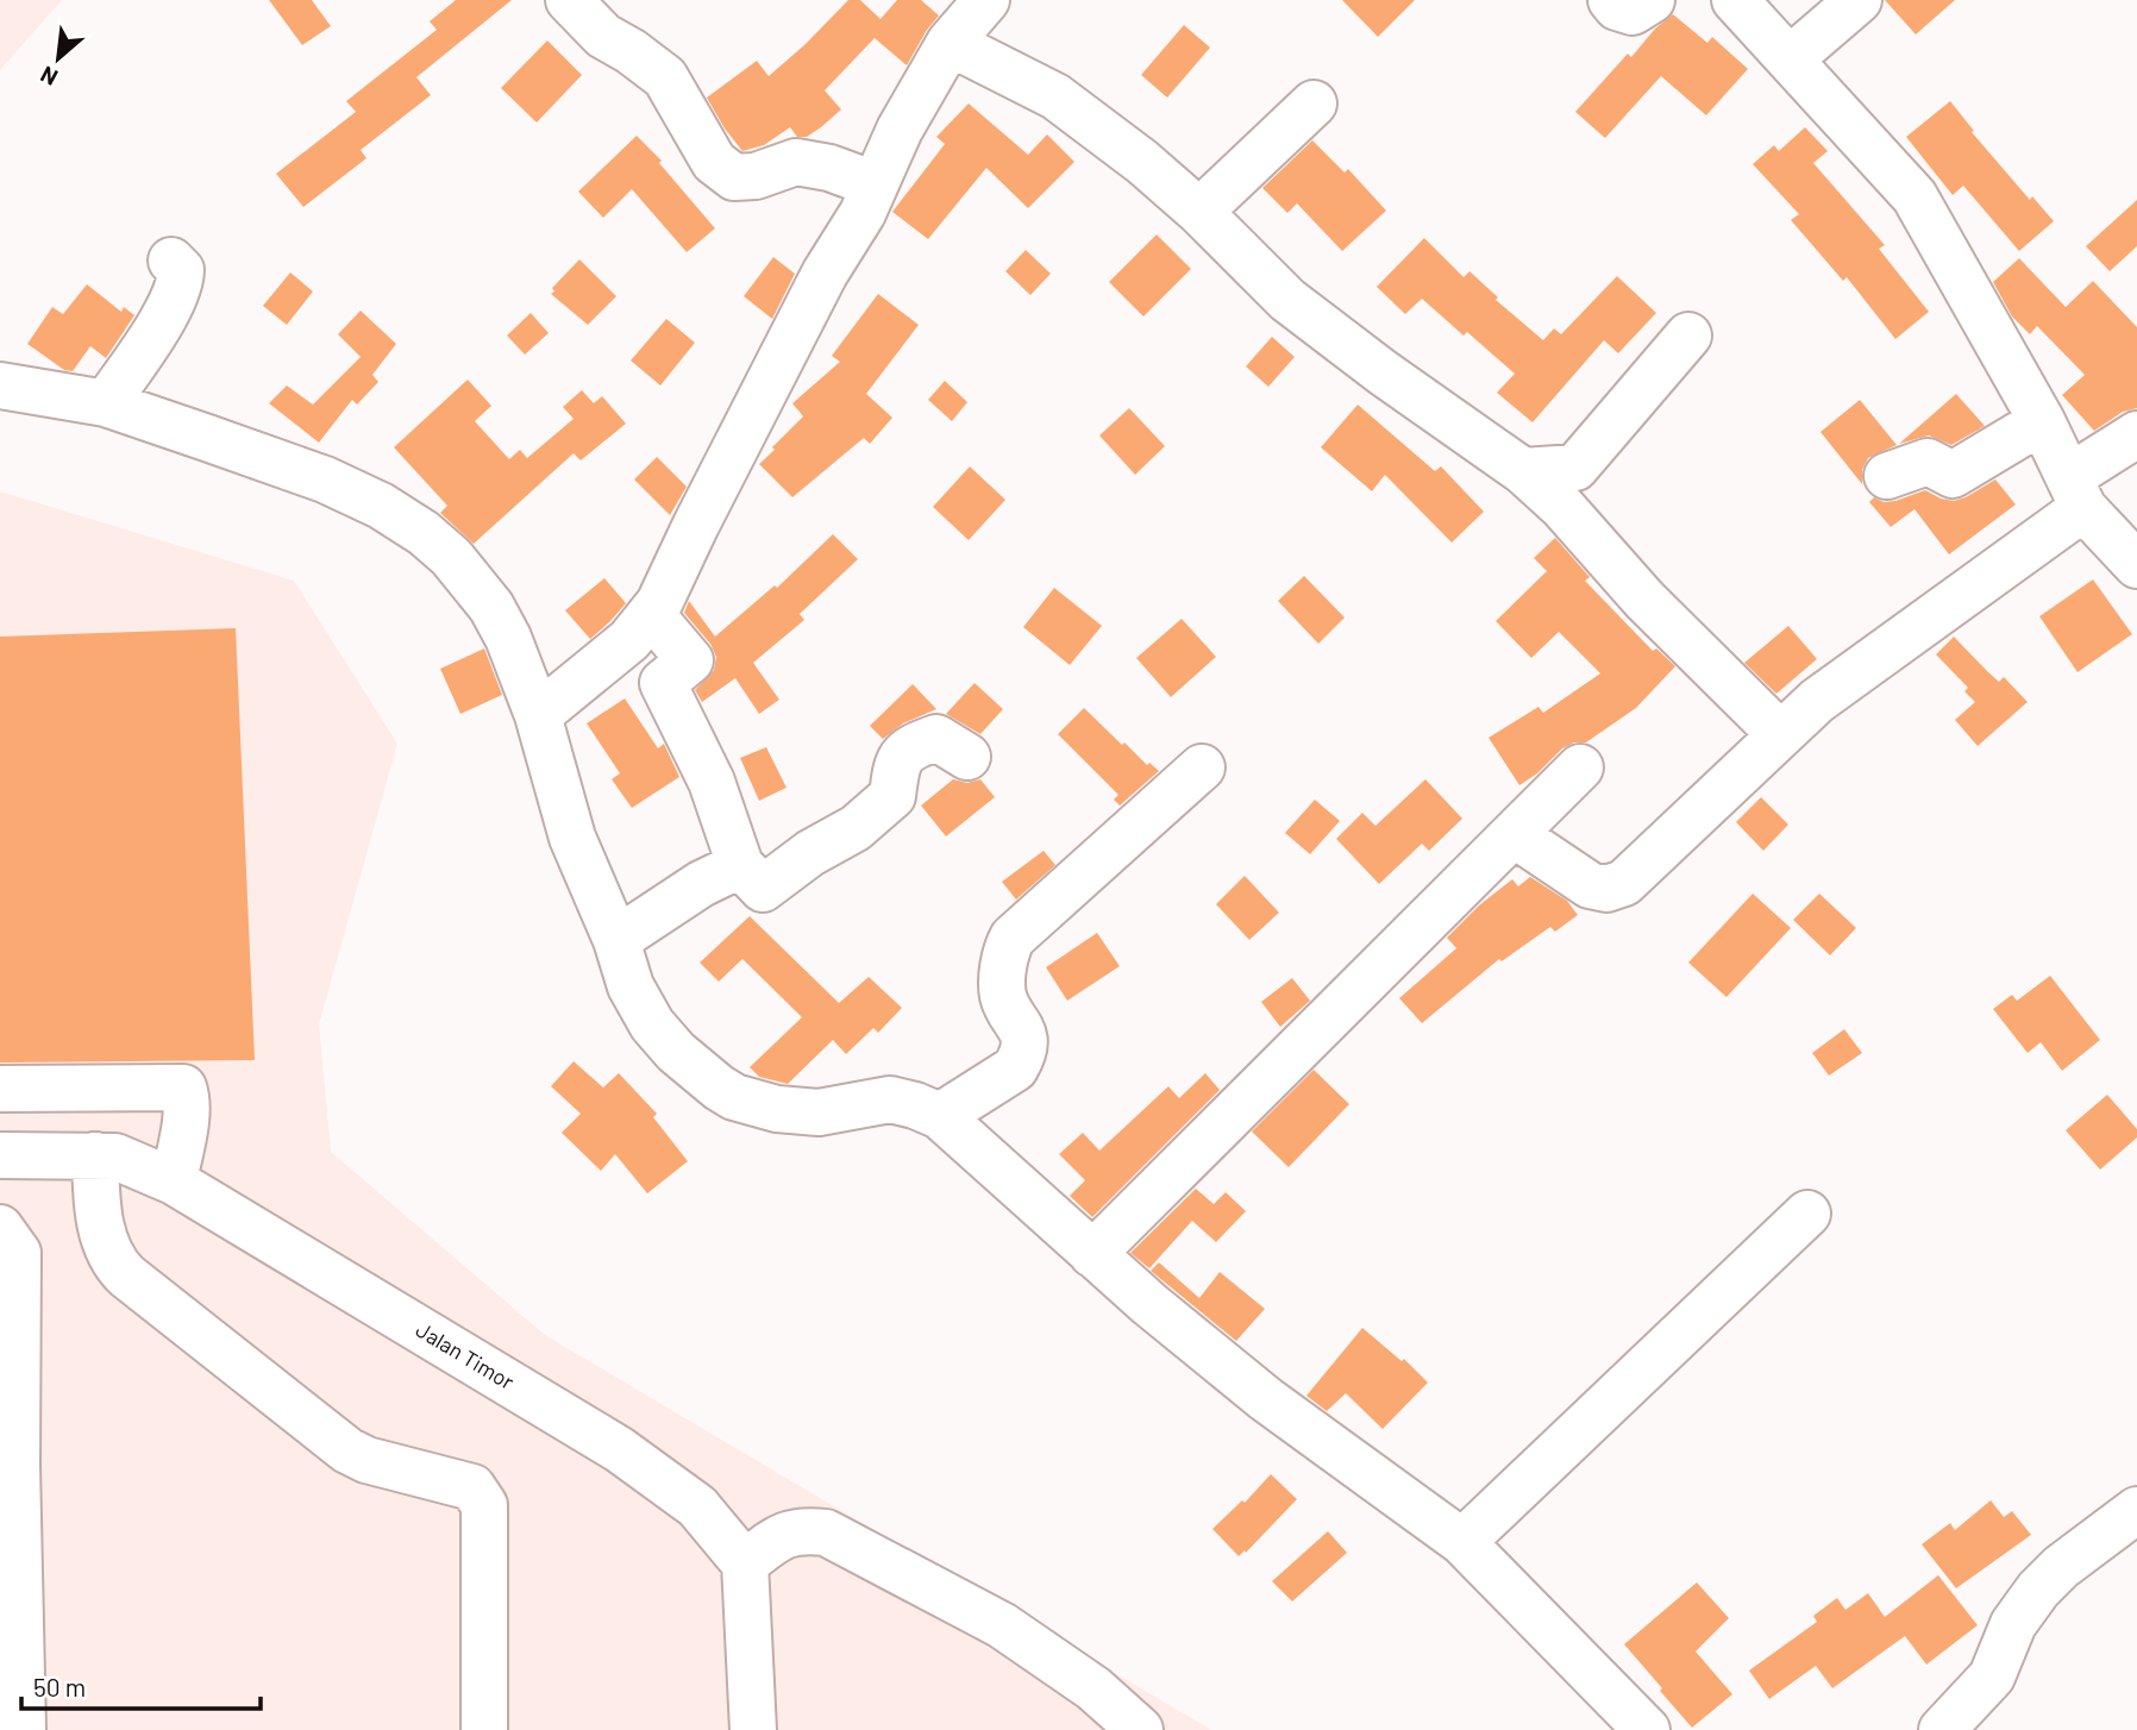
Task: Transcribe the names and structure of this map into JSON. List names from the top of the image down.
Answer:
{
  "streets": {
    "street": ["Jalan Timor"]
  },
  "scale_bar": "50 m",
  "north": "bottom left"
}
